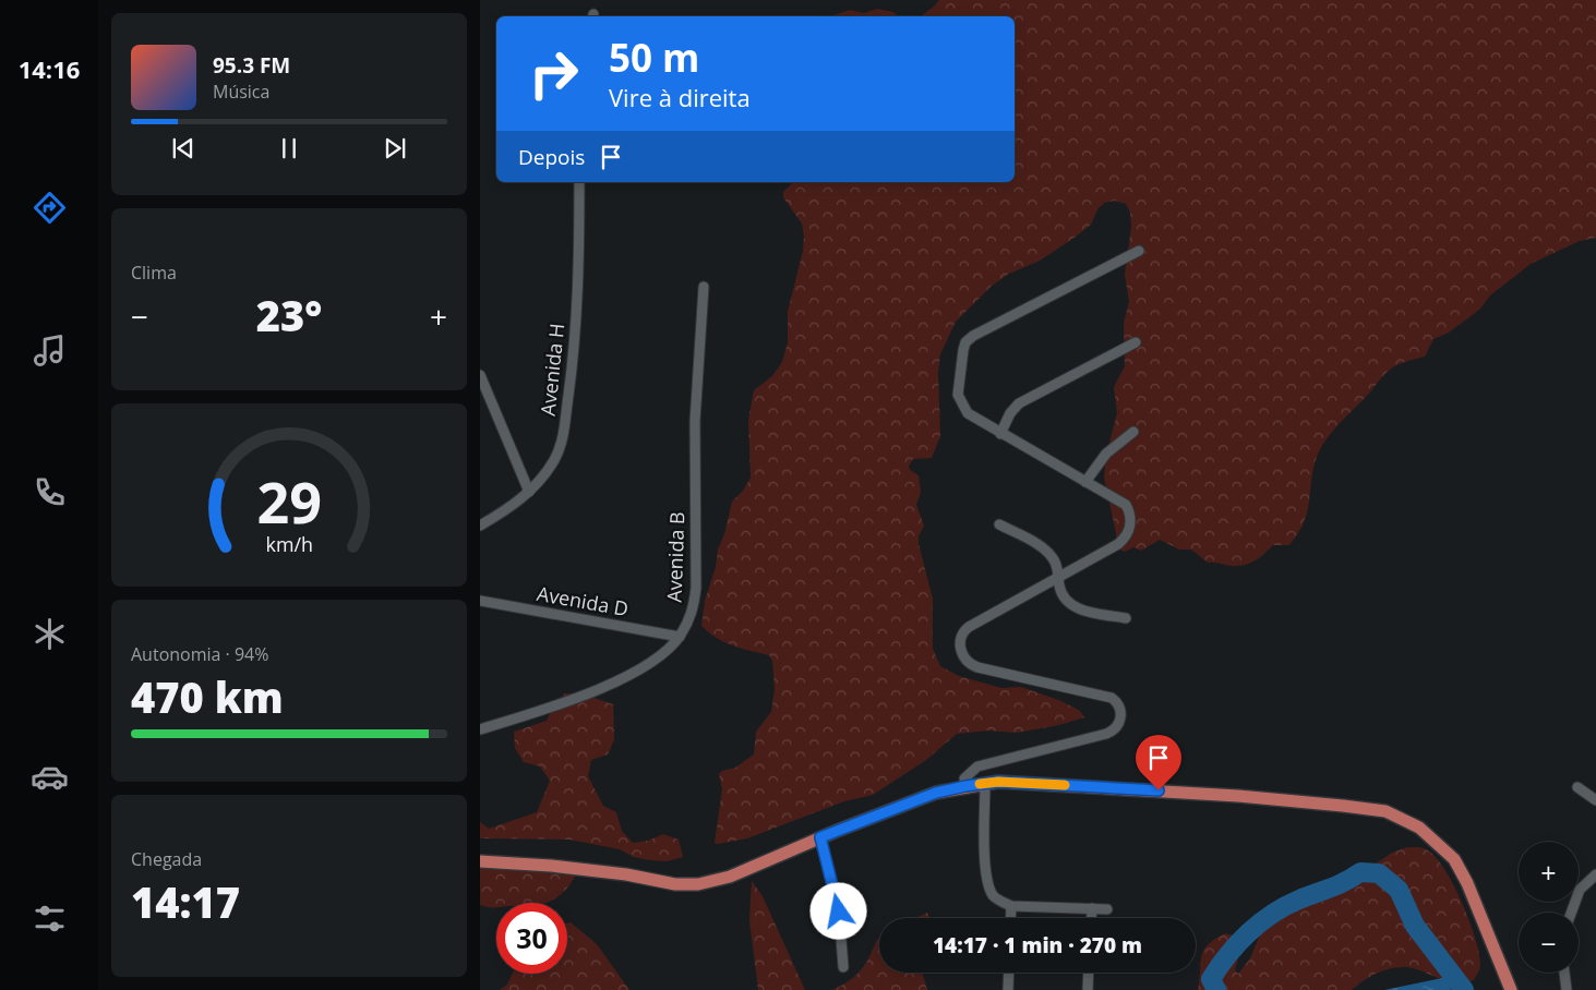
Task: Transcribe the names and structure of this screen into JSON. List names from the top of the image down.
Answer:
{
  "streets": {
    "street": ["Avenida H", "Avenida B", "Avenida D"]
  },
  "crossings": [
    ["Avenida B", "Avenida D"]
  ],
  "page": {
    "tabs": "14:16",
    "turn": ["50 m", "Vire à direita"],
    "song": ["95.3 FM", "Música"],
    "then": "Depois",
    "tile": [
      "Clima",
      ["Autonomia · 94%", "470 km"],
      ["Chegada", "14:17"]
    ],
    "heat": ["−", "23°", "+"],
    "map_buttons": ["+", "−"],
    "limit": "30",
    "trip": "14:17 · 1 min · 270 m",
    "gauge": ["29", "km/h"]
  }
}
